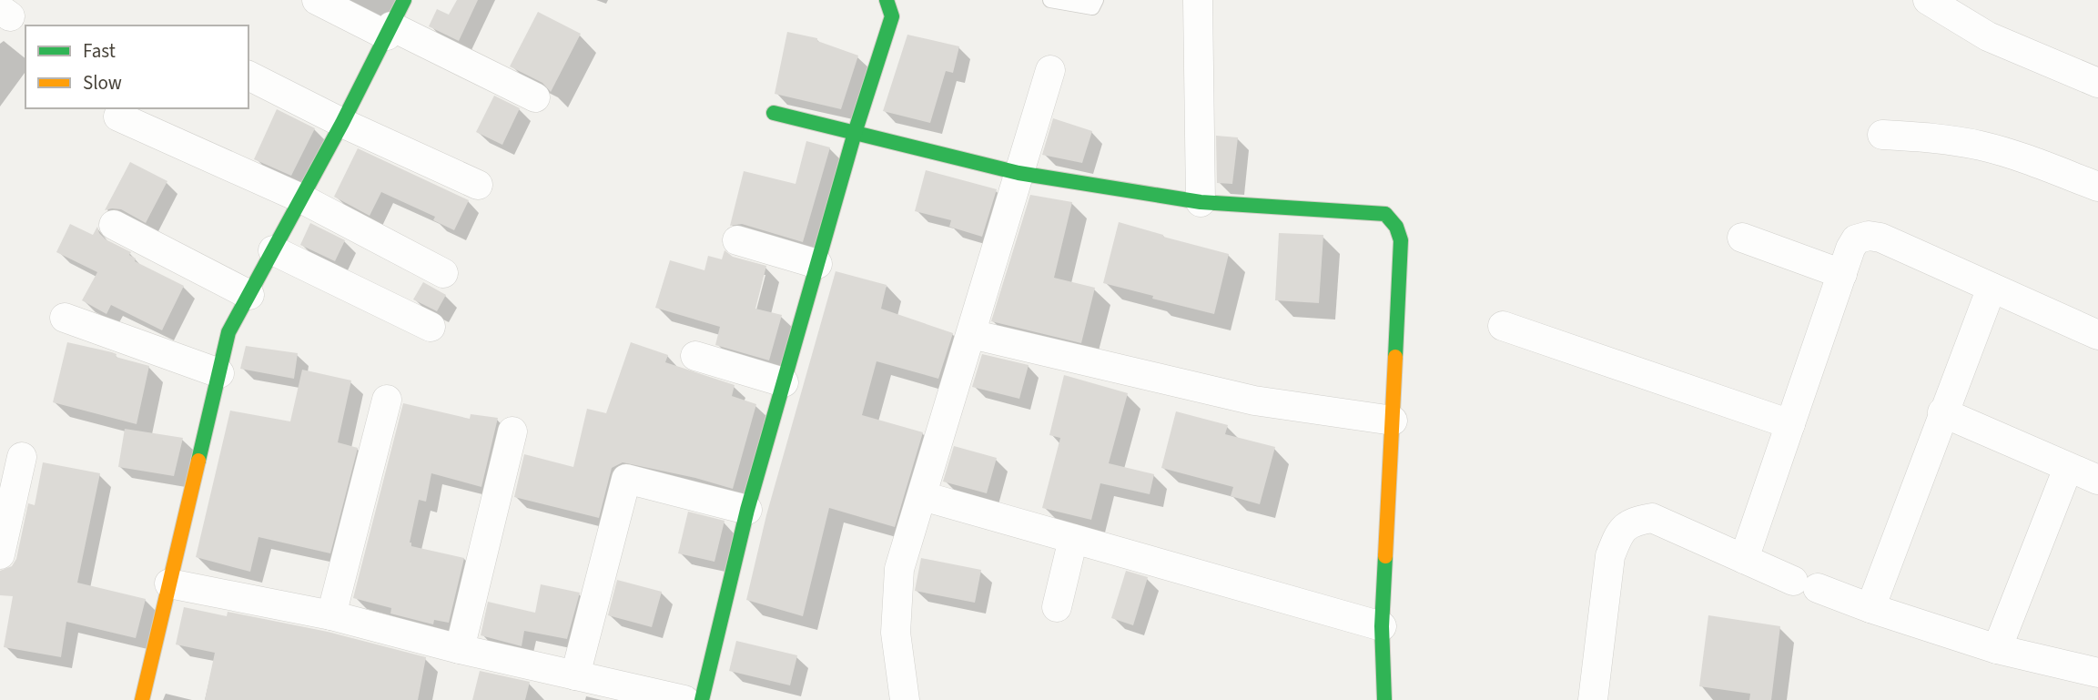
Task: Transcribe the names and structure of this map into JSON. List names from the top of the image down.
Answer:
{
  "legend": ["Fast", "Slow"]
}
